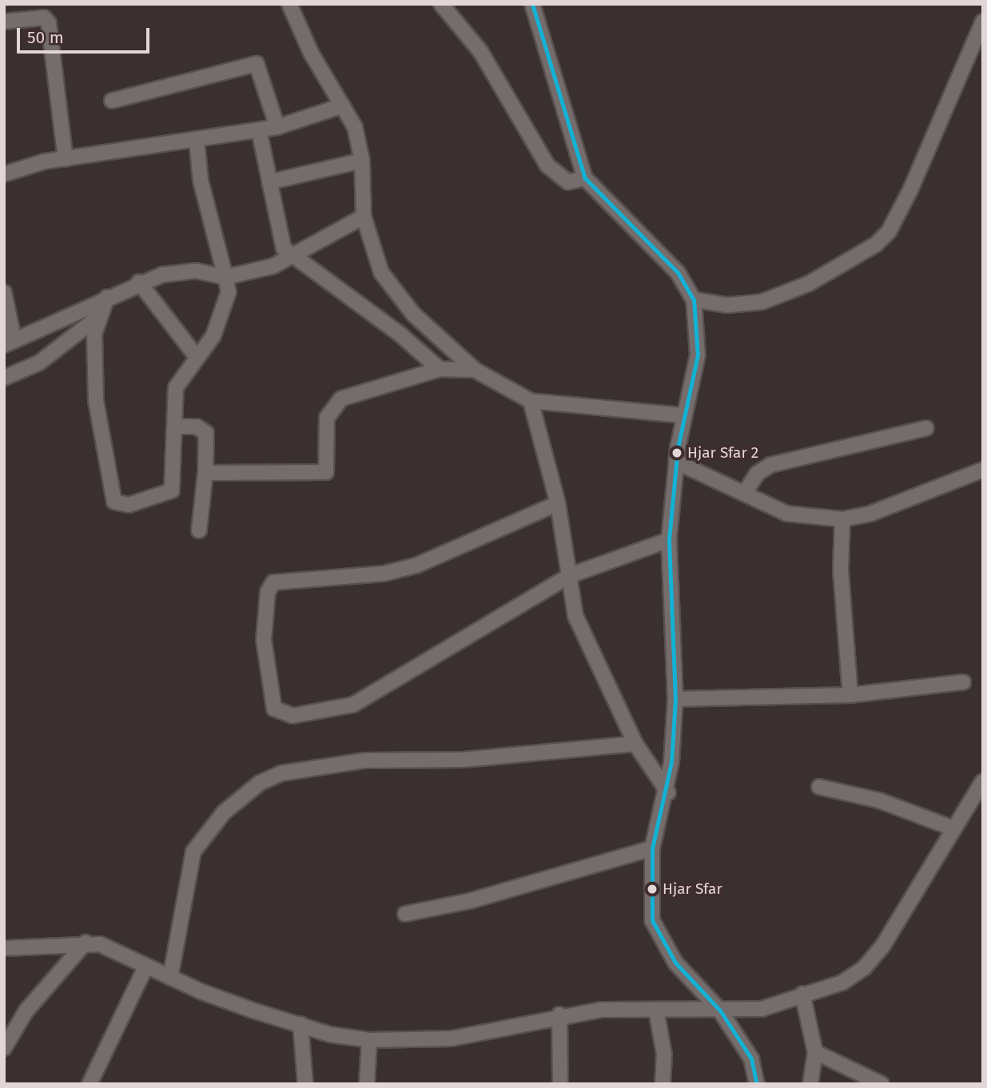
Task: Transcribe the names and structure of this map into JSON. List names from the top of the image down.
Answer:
{
  "places": ["Hjar Sfar 2", "Hjar Sfar"],
  "scale_bar": "50 m"
}
